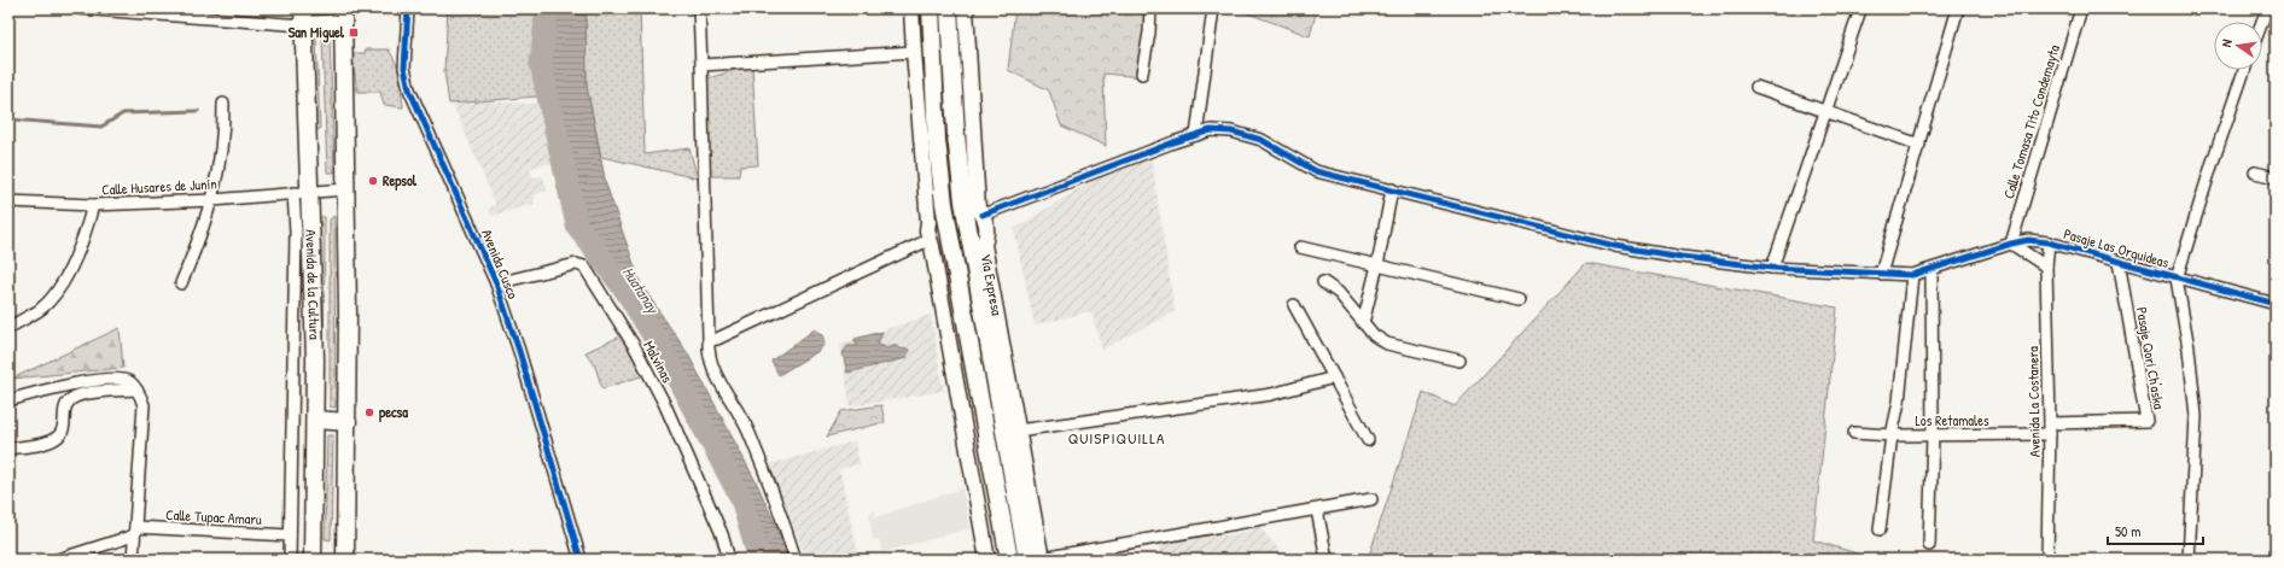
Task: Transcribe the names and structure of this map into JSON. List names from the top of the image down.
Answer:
{
  "streets": {
    "main road": ["Avenida de la Cultura", "Vía Expresa"],
    "street": [
      "Calle Tomasa Tito Condemayta",
      "Calle Husares de Junín",
      "Pasaje Las Orquideas",
      "Avenida Cusco",
      "Pasaje Qori Ch'aska",
      "Malvinas",
      "Avenida La Costanera",
      "Los Retamales",
      "Calle Tupac Amaru"
    ]
  },
  "crossings": [
    ["Calle Tomasa Tito Condemayta", "Pasaje Las Orquideas"],
    ["Calle Husares de Junín", "Avenida de la Cultura"],
    ["Pasaje Las Orquideas", "Vía Expresa"],
    ["Pasaje Las Orquideas", "Pasaje Qori Ch'aska"],
    ["Pasaje Las Orquideas", "Avenida La Costanera"],
    ["Avenida Cusco", "Malvinas"],
    ["Pasaje Qori Ch'aska", "Avenida La Costanera"],
    ["Pasaje Qori Ch'aska", "Los Retamales"],
    ["Avenida La Costanera", "Los Retamales"]
  ],
  "districts": ["QUISPIQUILLA"],
  "water": ["Huatanay"],
  "places": {
    "transit": ["San Miguel"],
    "other": ["Repsol", "pecsa"]
  },
  "scale_bar": "50 m",
  "north": "left"
}
